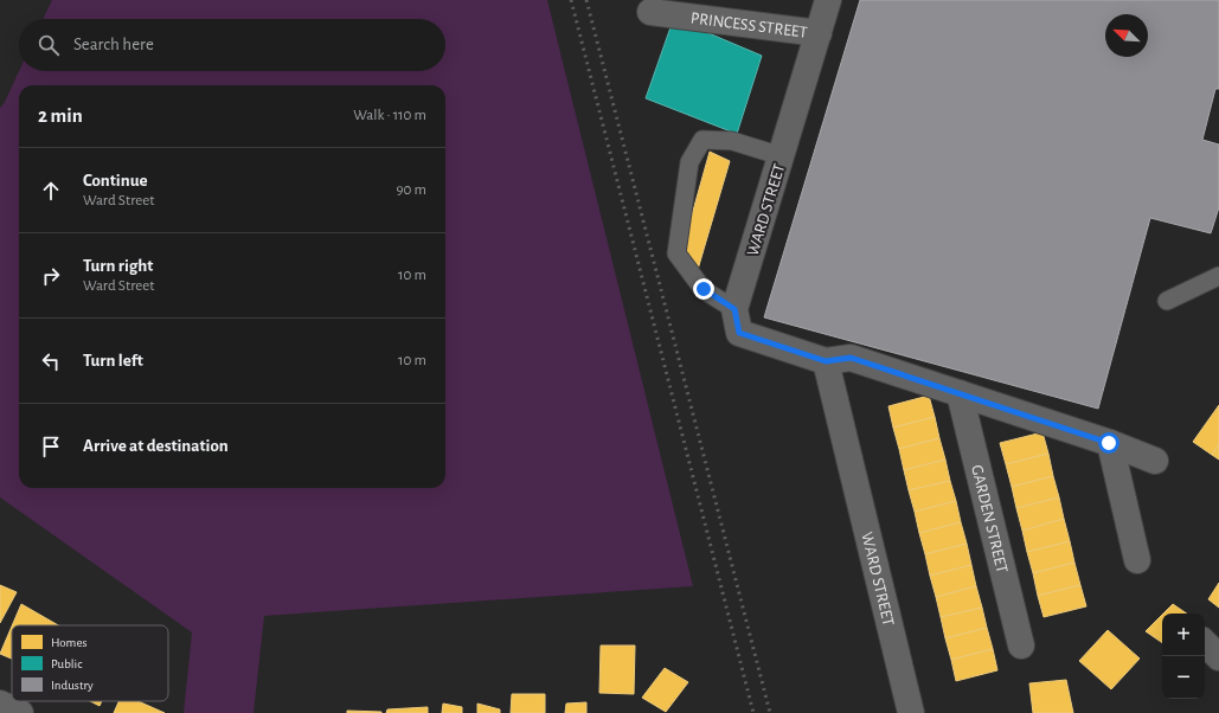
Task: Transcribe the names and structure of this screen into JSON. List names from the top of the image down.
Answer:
{
  "streets": {
    "street": ["PRINCESS STREET", "WARD STREET", "GARDEN STREET"]
  },
  "crossings": [
    ["PRINCESS STREET", "WARD STREET"],
    ["WARD STREET", "GARDEN STREET"]
  ],
  "legend": ["Homes", "Public", "Industry"],
  "north": "top left",
  "page": {
    "search": "Search here",
    "heading": ["2 min", "Walk · 110 m"],
    "list": [
      ["Continue", "Ward Street", "90 m"],
      ["Turn right", "Ward Street", "10 m"],
      ["Turn left", "10 m"],
      "Arrive at destination"
    ],
    "map_buttons": ["+", "−"]
  }
}
